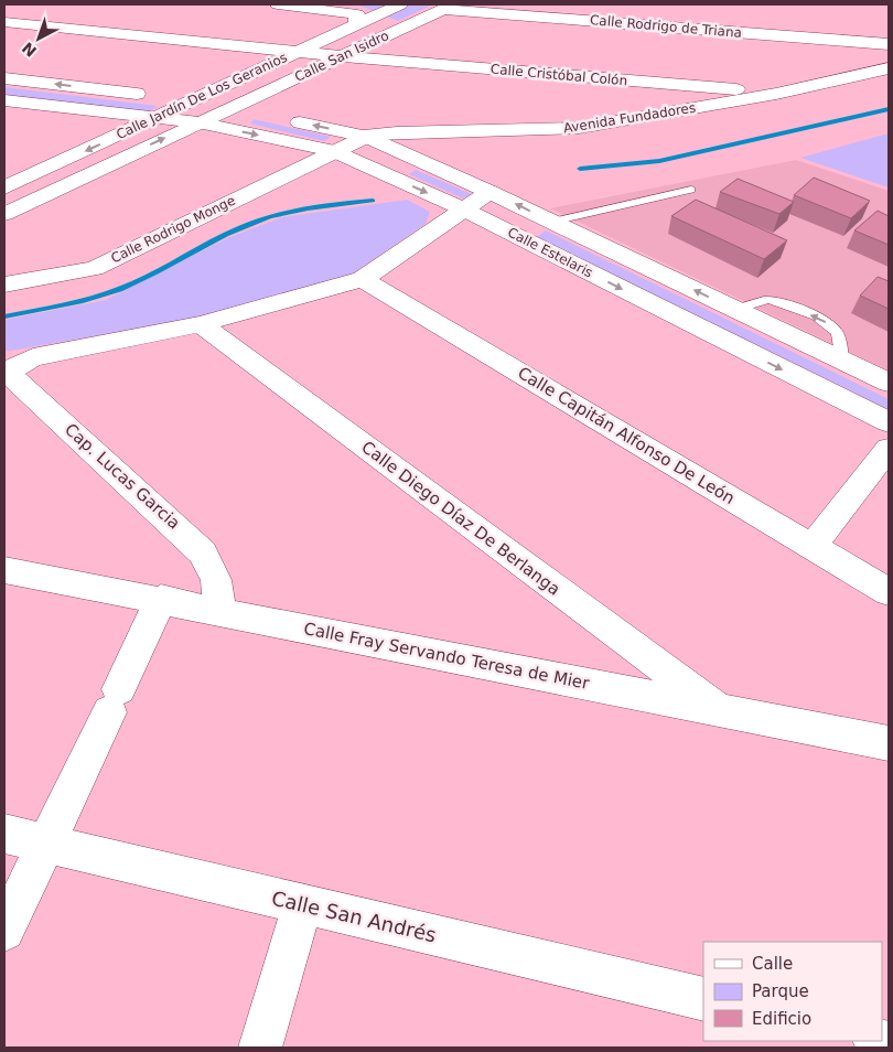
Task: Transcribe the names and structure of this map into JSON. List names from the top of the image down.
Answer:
{
  "streets": {
    "street": [
      "Calle Rodrigo de Triana",
      "Calle San Isidro",
      "Calle Cristóbal Colón",
      "Calle Jardín De Los Geranios",
      "Avenida Fundadores",
      "Calle Rodrigo Monge",
      "Calle Estelaris",
      "Calle Capitán Alfonso De León",
      "Cap. Lucas Garcia",
      "Calle Diego Díaz De Berlanga",
      "Calle Fray Servando Teresa de Mier",
      "Calle San Andrés"
    ]
  },
  "crossings": [
    ["Calle Rodrigo de Triana", "Calle San Isidro"],
    ["Calle San Isidro", "Calle Cristóbal Colón"],
    ["Calle San Isidro", "Calle Jardín De Los Geranios"],
    ["Calle San Isidro", "Calle Estelaris"],
    ["Calle Cristóbal Colón", "Calle Jardín De Los Geranios"],
    ["Calle Cristóbal Colón", "Avenida Fundadores"],
    ["Calle Jardín De Los Geranios", "Calle Estelaris"],
    ["Avenida Fundadores", "Calle Rodrigo Monge"],
    ["Avenida Fundadores", "Calle Estelaris"],
    ["Calle Rodrigo Monge", "Calle Estelaris"],
    ["Cap. Lucas Garcia", "Calle Diego Díaz De Berlanga"],
    ["Cap. Lucas Garcia", "Calle Fray Servando Teresa de Mier"],
    ["Calle Diego Díaz De Berlanga", "Calle Fray Servando Teresa de Mier"]
  ],
  "legend": ["Calle", "Parque", "Edificio"],
  "north": "bottom left"
}
